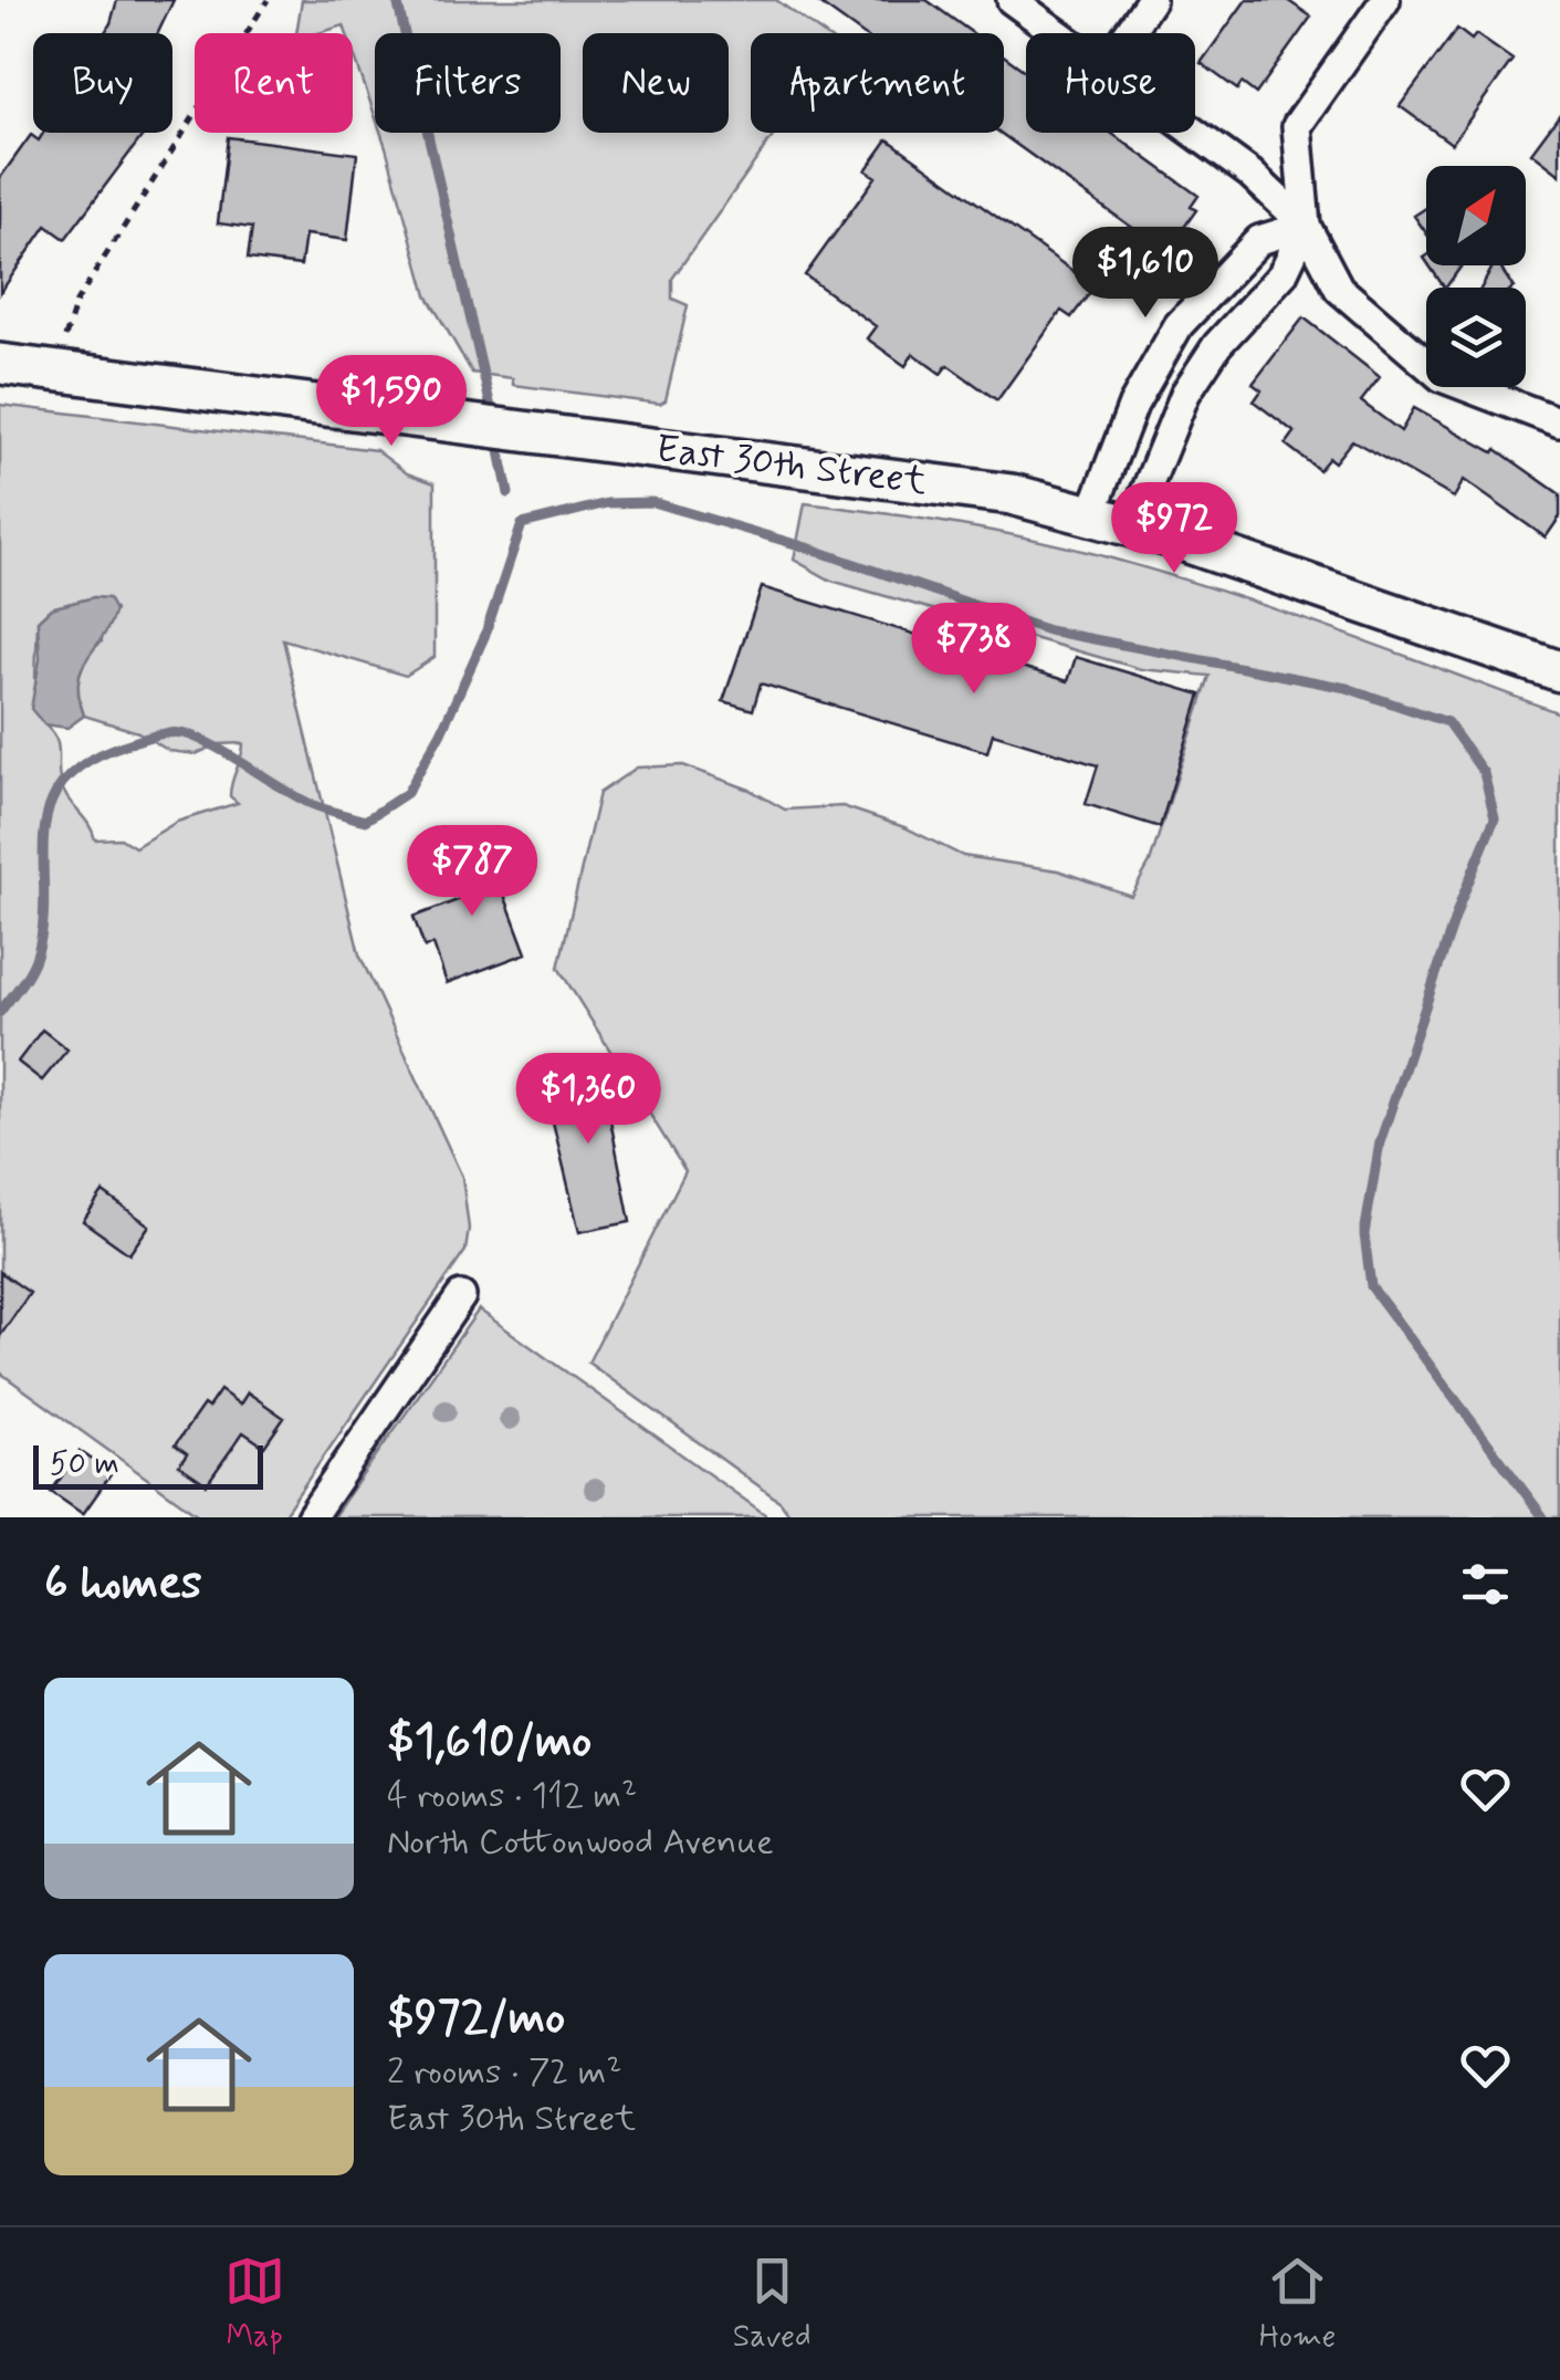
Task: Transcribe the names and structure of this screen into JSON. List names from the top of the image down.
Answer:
{
  "streets": {
    "main road": ["East 30th Street"]
  },
  "scale_bar": "50 m",
  "north": "top right",
  "page": {
    "chip": [
      "Buy",
      "Rent",
      "Filters",
      "New",
      "Apartment",
      "House"
    ],
    "price": [
      "$1,610",
      "$1,590",
      "$972",
      "$738",
      "$787",
      "$1,360"
    ],
    "scale": "50 m",
    "heading": "6 homes",
    "list": [
      {
        "name": "$1,610/mo",
        "note": "4 rooms · 112 m² · North Cottonwood Avenue"
      },
      {
        "name": "$972/mo",
        "note": "2 rooms · 72 m² · East 30th Street"
      }
    ],
    "tabs": ["Map", "Saved", "Home"]
  }
}
